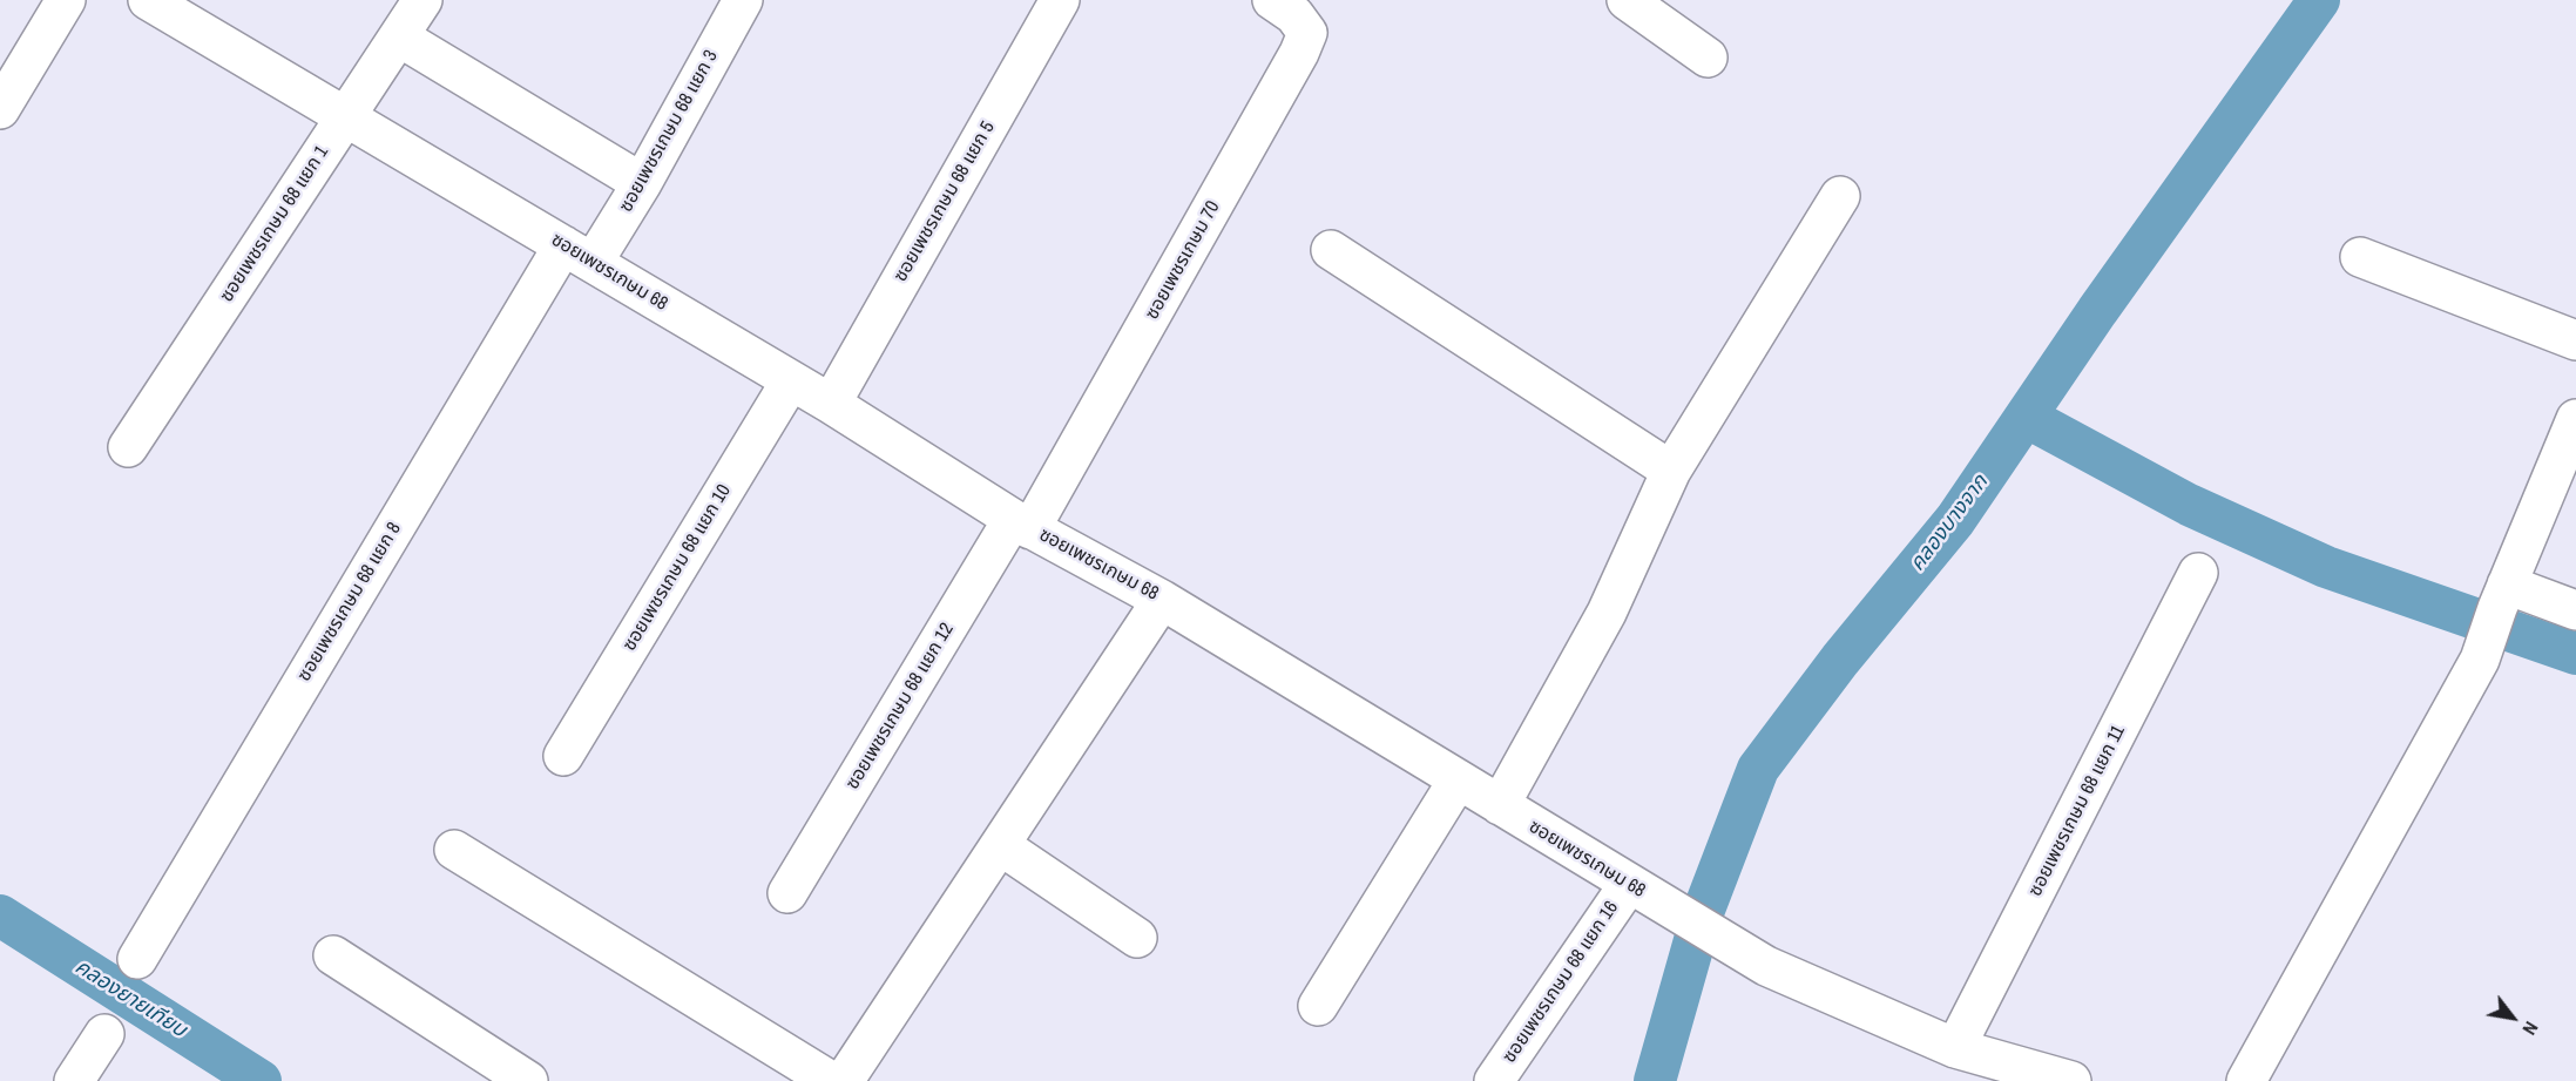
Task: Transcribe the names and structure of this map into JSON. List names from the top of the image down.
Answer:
{
  "streets": {
    "street": [
      "ซอยเพชรเกษม 68 แยก 3",
      "ซอยเพชรเกษม 68 แยก 5",
      "ซอยเพชรเกษม 68 แยก 1",
      "ซอยเพชรเกษม 70",
      "ซอยเพชรเกษม 68",
      "ซอยเพชรเกษม 68 แยก 10",
      "ซอยเพชรเกษม 68 แยก 8",
      "ซอยเพชรเกษม 68 แยก 12",
      "ซอยเพชรเกษม 68 แยก 11",
      "ซอยเพชรเกษม 68 แยก 16"
    ]
  },
  "crossings": [
    ["ซอยเพชรเกษม 68 แยก 3", "ซอยเพชรเกษม 68"],
    ["ซอยเพชรเกษม 68 แยก 3", "ซอยเพชรเกษม 68 แยก 8"],
    ["ซอยเพชรเกษม 68 แยก 5", "ซอยเพชรเกษม 68"],
    ["ซอยเพชรเกษม 68 แยก 1", "ซอยเพชรเกษม 68"],
    ["ซอยเพชรเกษม 70", "ซอยเพชรเกษม 68"],
    ["ซอยเพชรเกษม 70", "ซอยเพชรเกษม 68 แยก 12"],
    ["ซอยเพชรเกษม 68", "ซอยเพชรเกษม 68 แยก 10"],
    ["ซอยเพชรเกษม 68", "ซอยเพชรเกษม 68 แยก 8"],
    ["ซอยเพชรเกษม 68", "ซอยเพชรเกษม 68 แยก 12"],
    ["ซอยเพชรเกษม 68", "ซอยเพชรเกษม 68 แยก 11"],
    ["ซอยเพชรเกษม 68", "ซอยเพชรเกษม 68 แยก 16"]
  ],
  "water": ["คลองบางจาก", "คลองยายเทียบ"],
  "north": "bottom right"
}
